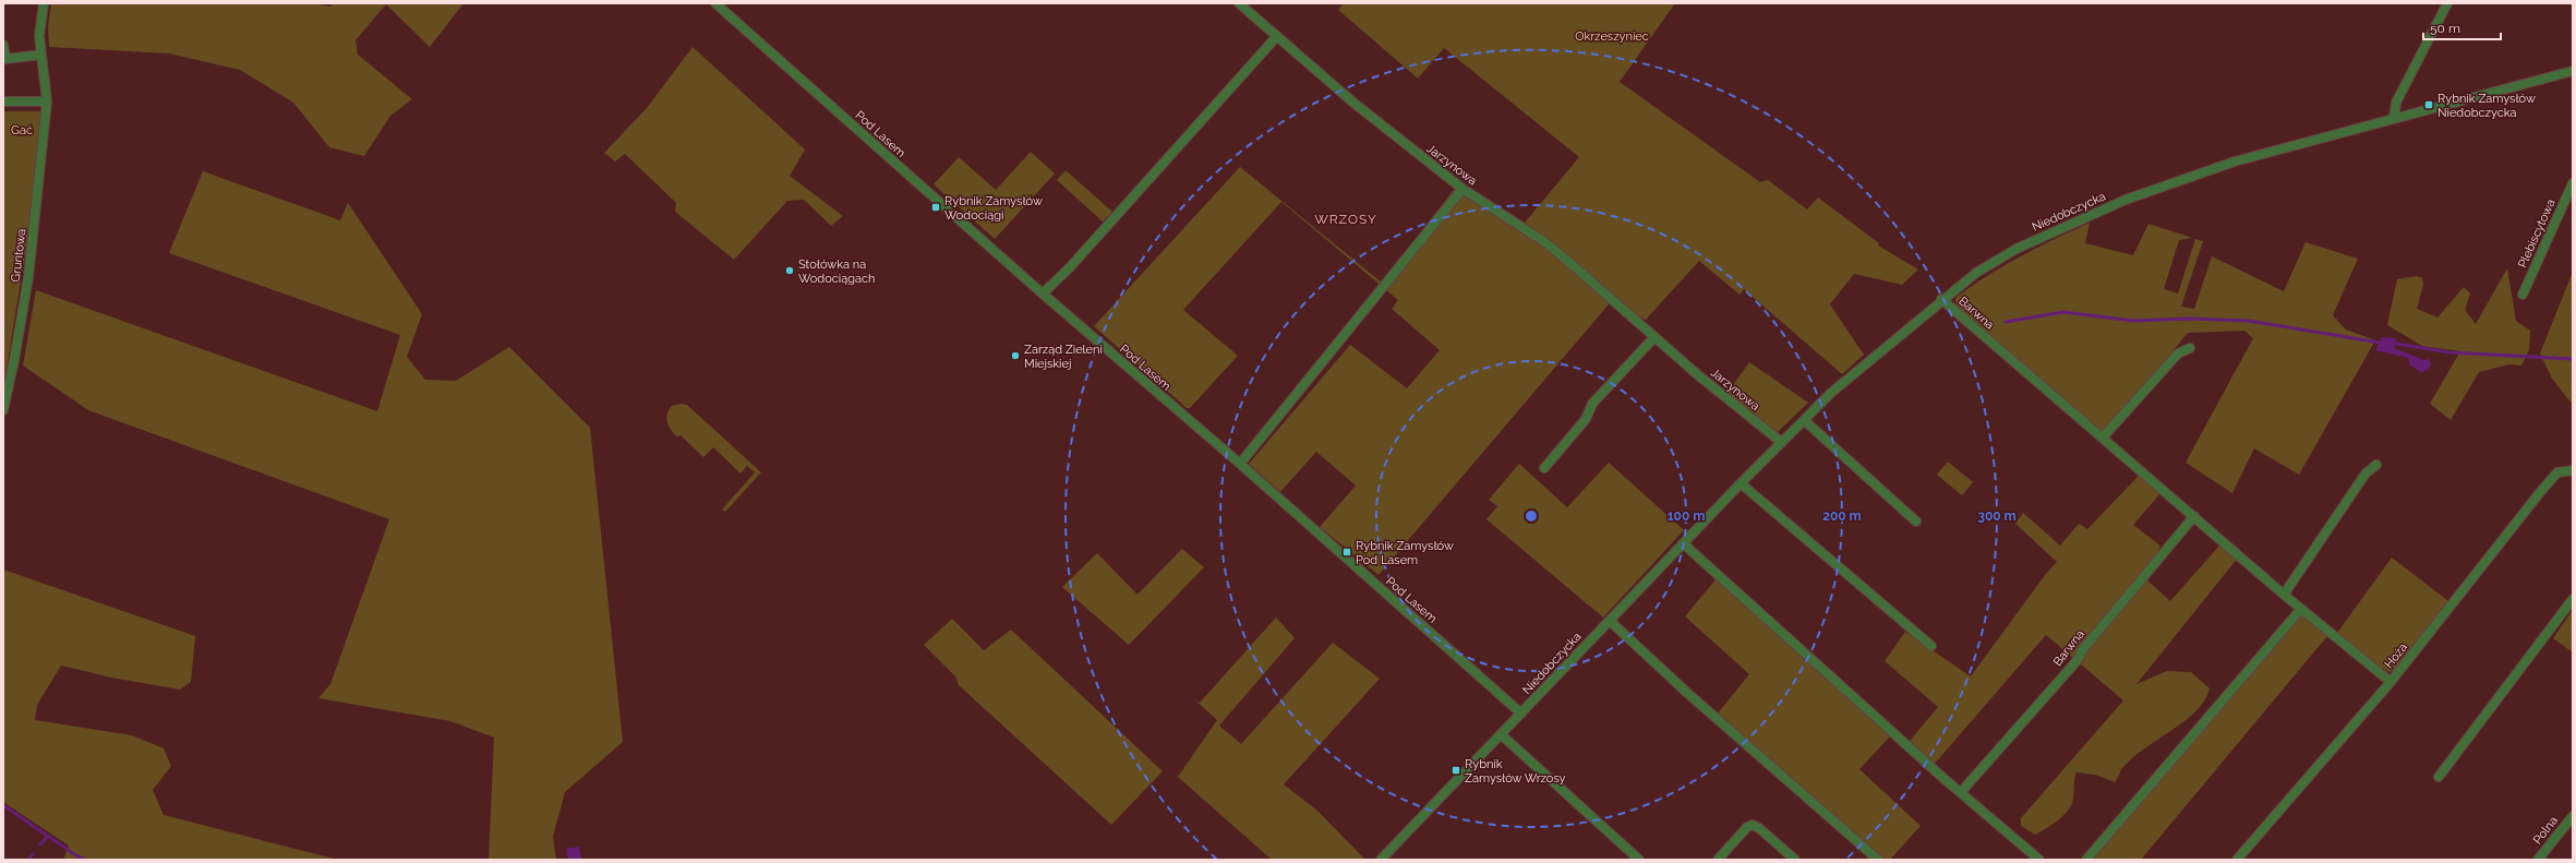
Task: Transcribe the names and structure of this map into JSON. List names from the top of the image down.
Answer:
{
  "streets": {
    "street": [
      "Pod Lasem",
      "Jarzynowa",
      "Niedobczycka",
      "Plebiscytowa",
      "Gruntowa",
      "Barwna",
      "Hoża",
      "Polna"
    ]
  },
  "crossings": [
    ["Pod Lasem", "Niedobczycka"],
    ["Jarzynowa", "Niedobczycka"],
    ["Niedobczycka", "Barwna"],
    ["Barwna", "Hoża"]
  ],
  "districts": ["WRZOSY"],
  "parks": ["Okrzeszyniec", "Gać"],
  "places": {
    "transit": [
      "Rybnik Zamysłów Niedobczycka",
      "Rybnik Zamysłów Wodociągi",
      "Rybnik Zamysłów Pod Lasem",
      "Rybnik Zamysłów Wrzosy"
    ],
    "other": ["Stołówka na Wodociągach", "Zarząd Zieleni Miejskiej"]
  },
  "scale_bar": "50 m",
  "rings": ["100 m", "200 m", "300 m"]
}
